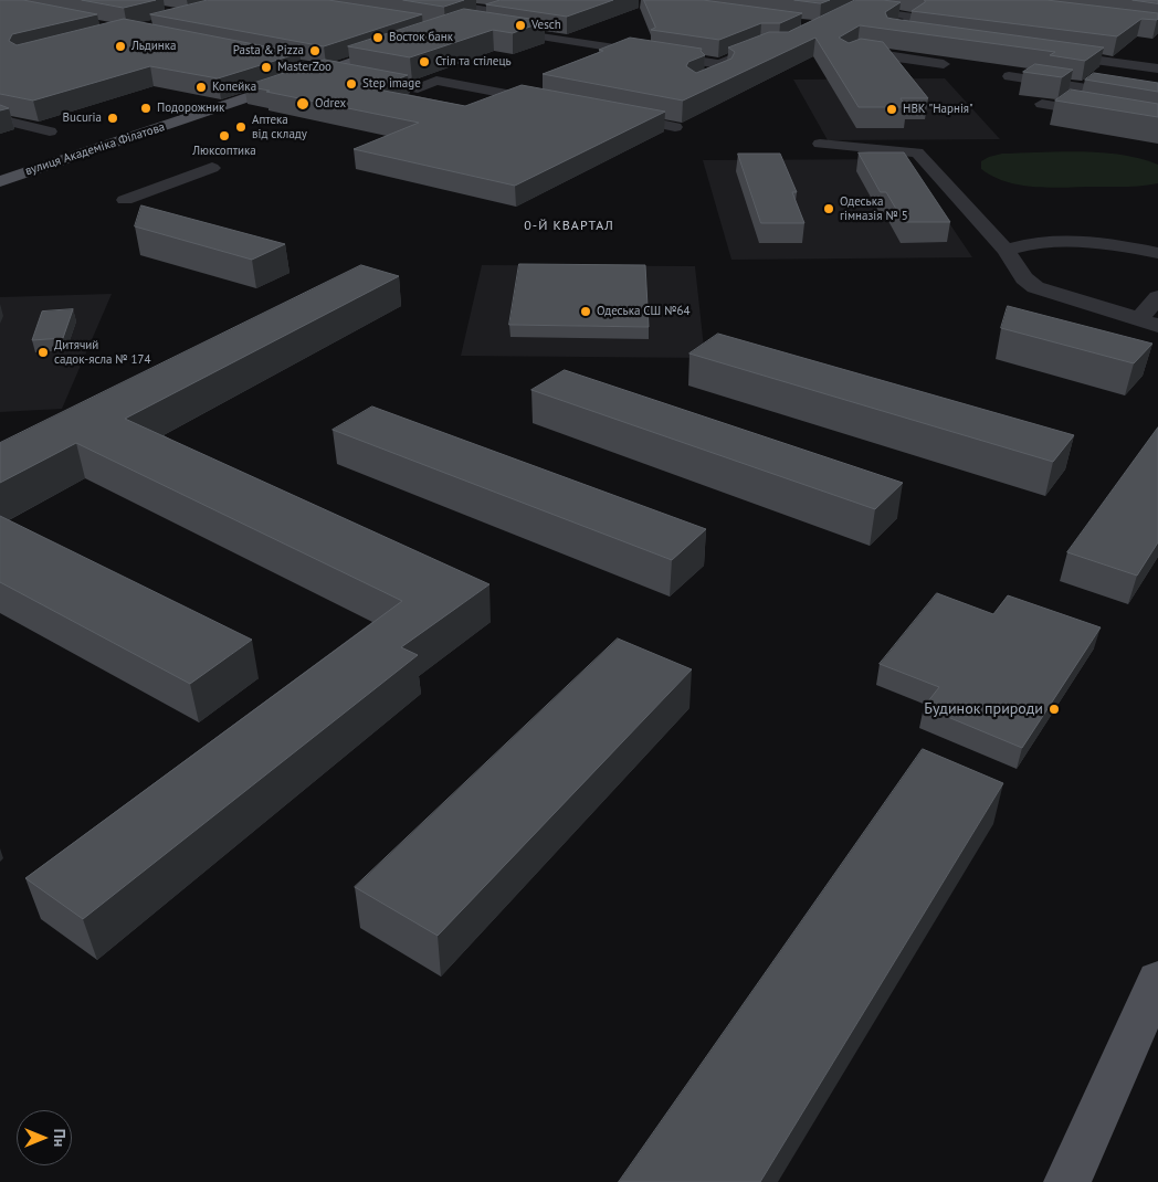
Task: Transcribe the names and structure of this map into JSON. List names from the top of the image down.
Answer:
{
  "streets": {
    "main road": ["вулиця Академіка Філатова"]
  },
  "districts": ["0-Й КВАРТАЛ"],
  "places": [
    "Vesch",
    "Восток банк",
    "Льдинка",
    "Pasta & Pizza",
    "Стіл та стілець",
    "MasterZoo",
    "Step image",
    "Копейка",
    "Odrex",
    "Подорожник",
    "НВК \"Нарнія\"",
    "Bucuria",
    "Аптека від складу",
    "Люксоптика",
    "Одеська гімназія № 5",
    "Одеська СШ №64",
    "Дитячий садок-ясла № 174",
    "Будинок природи"
  ],
  "north": "right"
}
